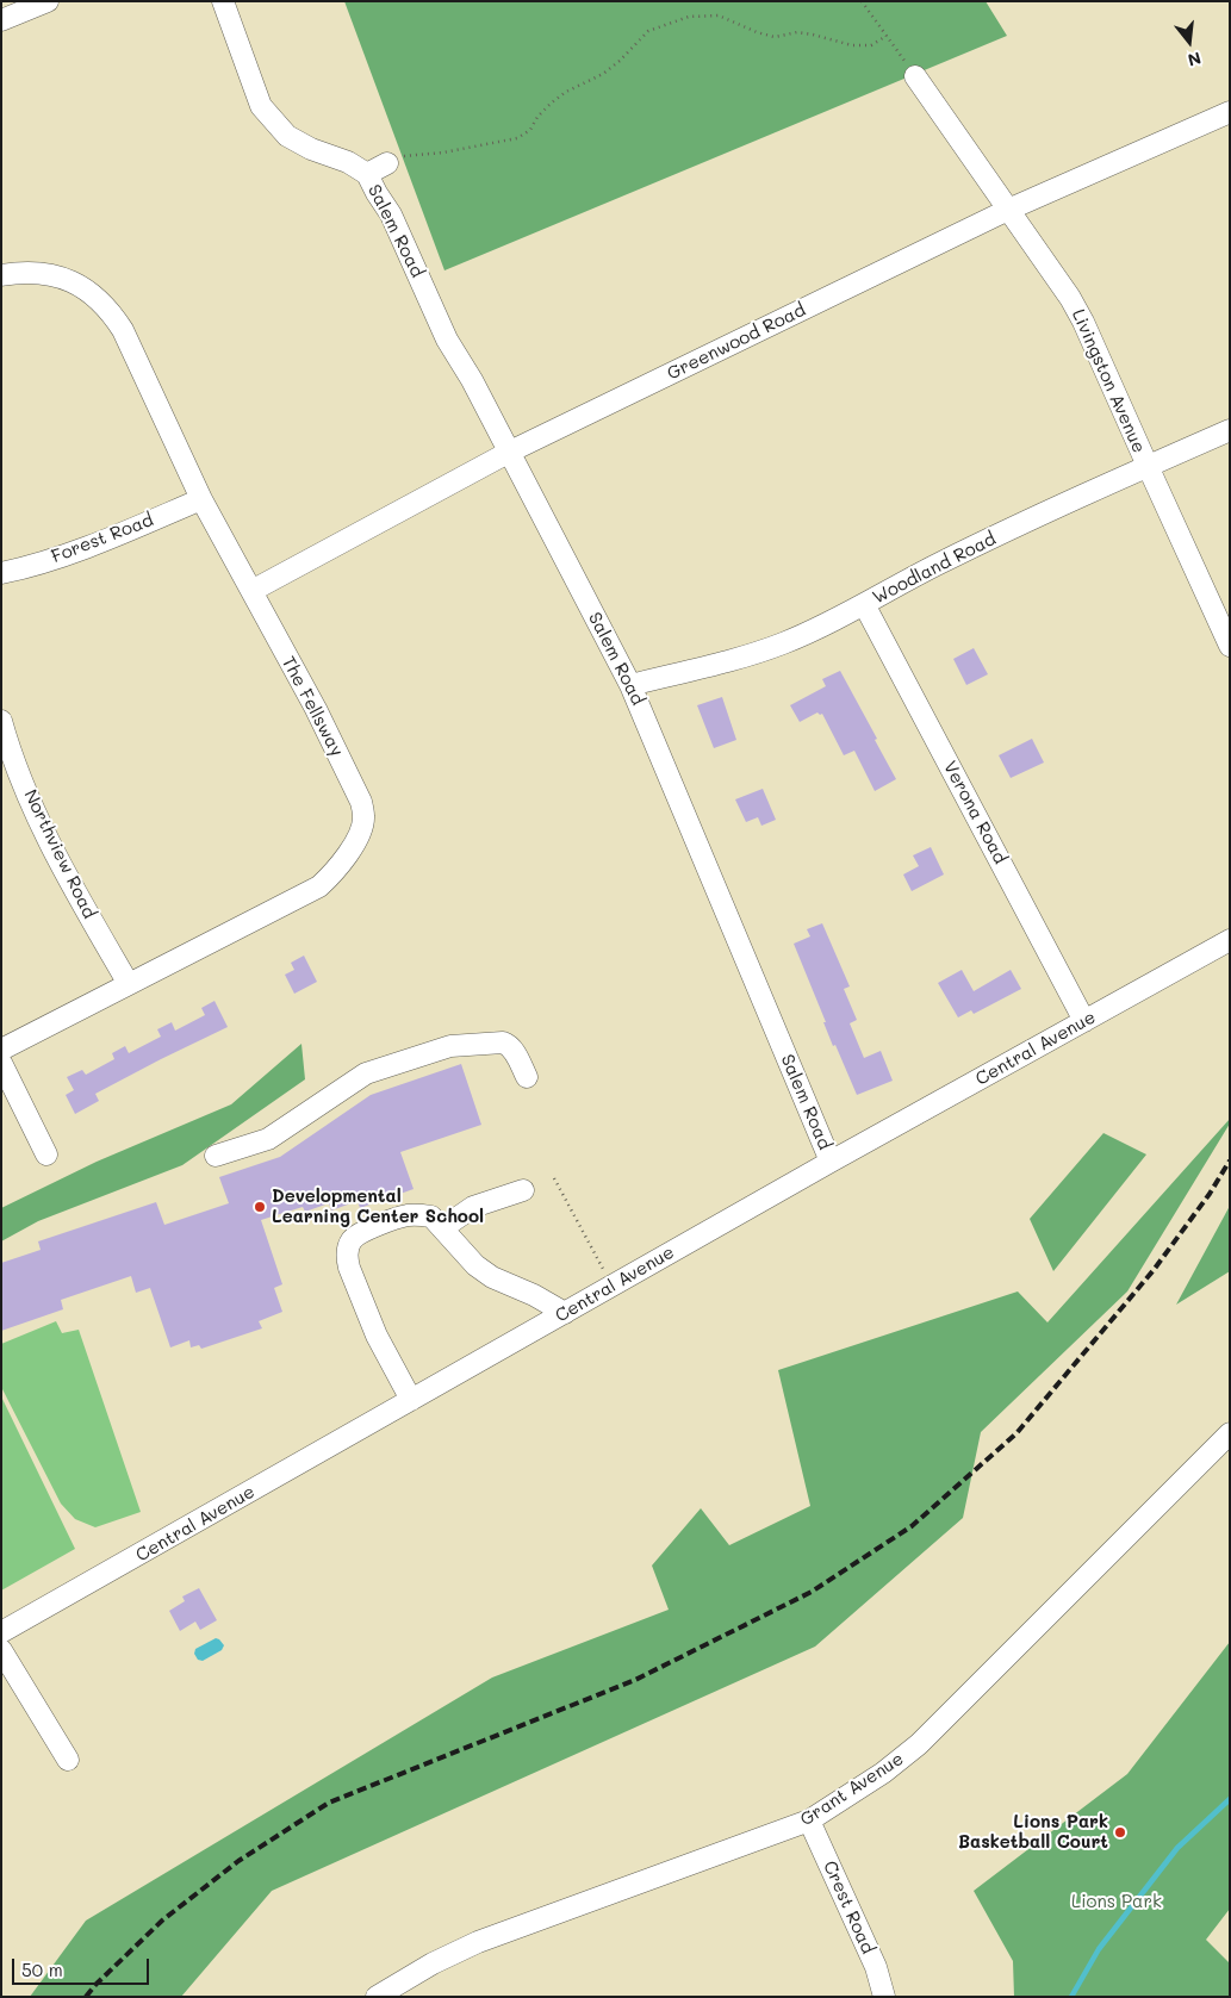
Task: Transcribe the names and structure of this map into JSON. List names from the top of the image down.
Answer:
{
  "streets": {
    "street": [
      "Salem Road",
      "Greenwood Road",
      "Livingston Avenue",
      "Forest Road",
      "Woodland Road",
      "The Fellsway",
      "Verona Road",
      "Northview Road",
      "Central Avenue",
      "Grant Avenue",
      "Crest Road"
    ]
  },
  "crossings": [
    ["Salem Road", "Greenwood Road"],
    ["Salem Road", "Woodland Road"],
    ["Salem Road", "Central Avenue"],
    ["Greenwood Road", "Livingston Avenue"],
    ["Greenwood Road", "The Fellsway"],
    ["Livingston Avenue", "Woodland Road"],
    ["Forest Road", "The Fellsway"],
    ["Woodland Road", "Verona Road"],
    ["The Fellsway", "Northview Road"],
    ["Verona Road", "Central Avenue"],
    ["Grant Avenue", "Crest Road"]
  ],
  "parks": ["Lions Park"],
  "places": ["Developmental Learning Center School", "Lions Park Basketball Court"],
  "scale_bar": "50 m",
  "north": "bottom"
}
